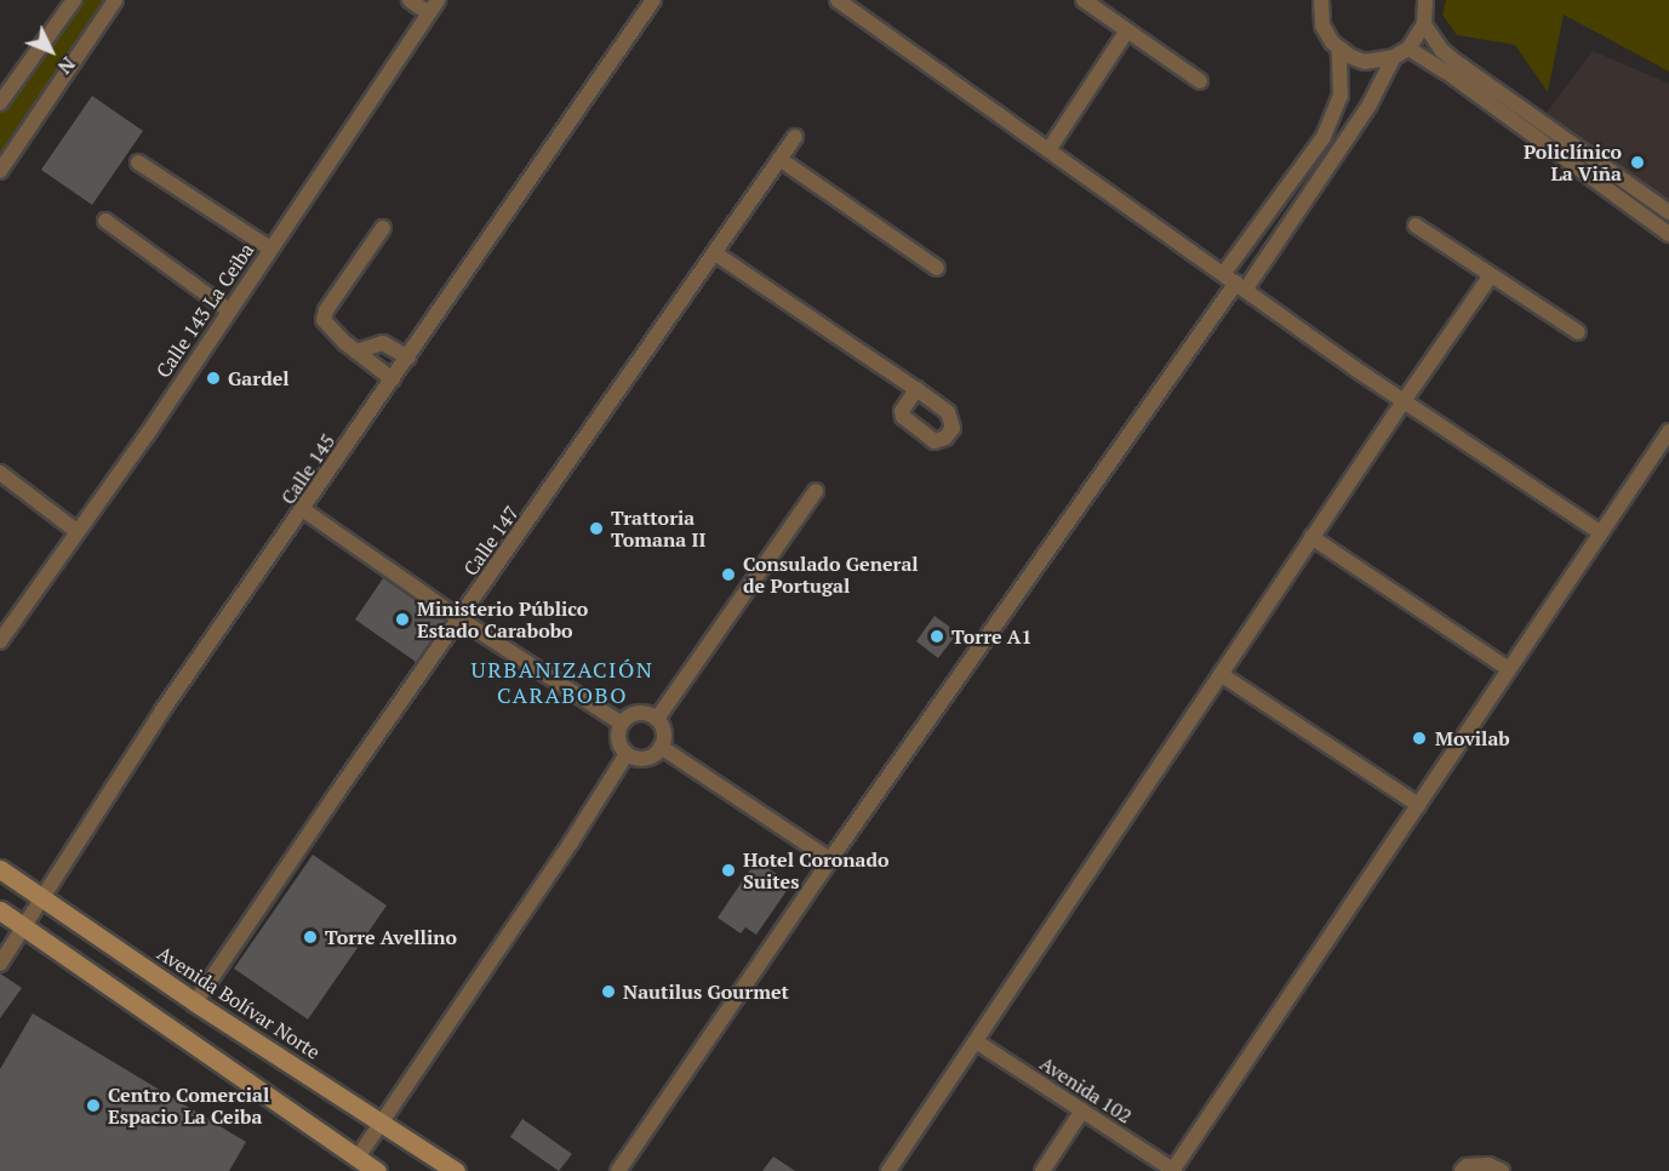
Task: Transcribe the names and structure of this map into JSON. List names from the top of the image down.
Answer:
{
  "streets": {
    "main road": ["Avenida Bolívar Norte"],
    "street": [
      "Calle 143 La Ceiba",
      "Calle 145",
      "Calle 147",
      "Avenida 102"
    ]
  },
  "crossings": [
    ["Calle 145", "Avenida Bolívar Norte"],
    ["Calle 147", "Avenida Bolívar Norte"]
  ],
  "districts": ["URBANIZACIÓN CARABOBO"],
  "places": [
    "Policlínico La Viña",
    "Gardel",
    "Trattoria Tomana II",
    "Consulado General de Portugal",
    "Ministerio Público Estado Carabobo",
    "Torre A1",
    "Movilab",
    "Hotel Coronado Suites",
    "Torre Avellino",
    "Nautilus Gourmet",
    "Centro Comercial Espacio La Ceiba"
  ],
  "north": "bottom right"
}
